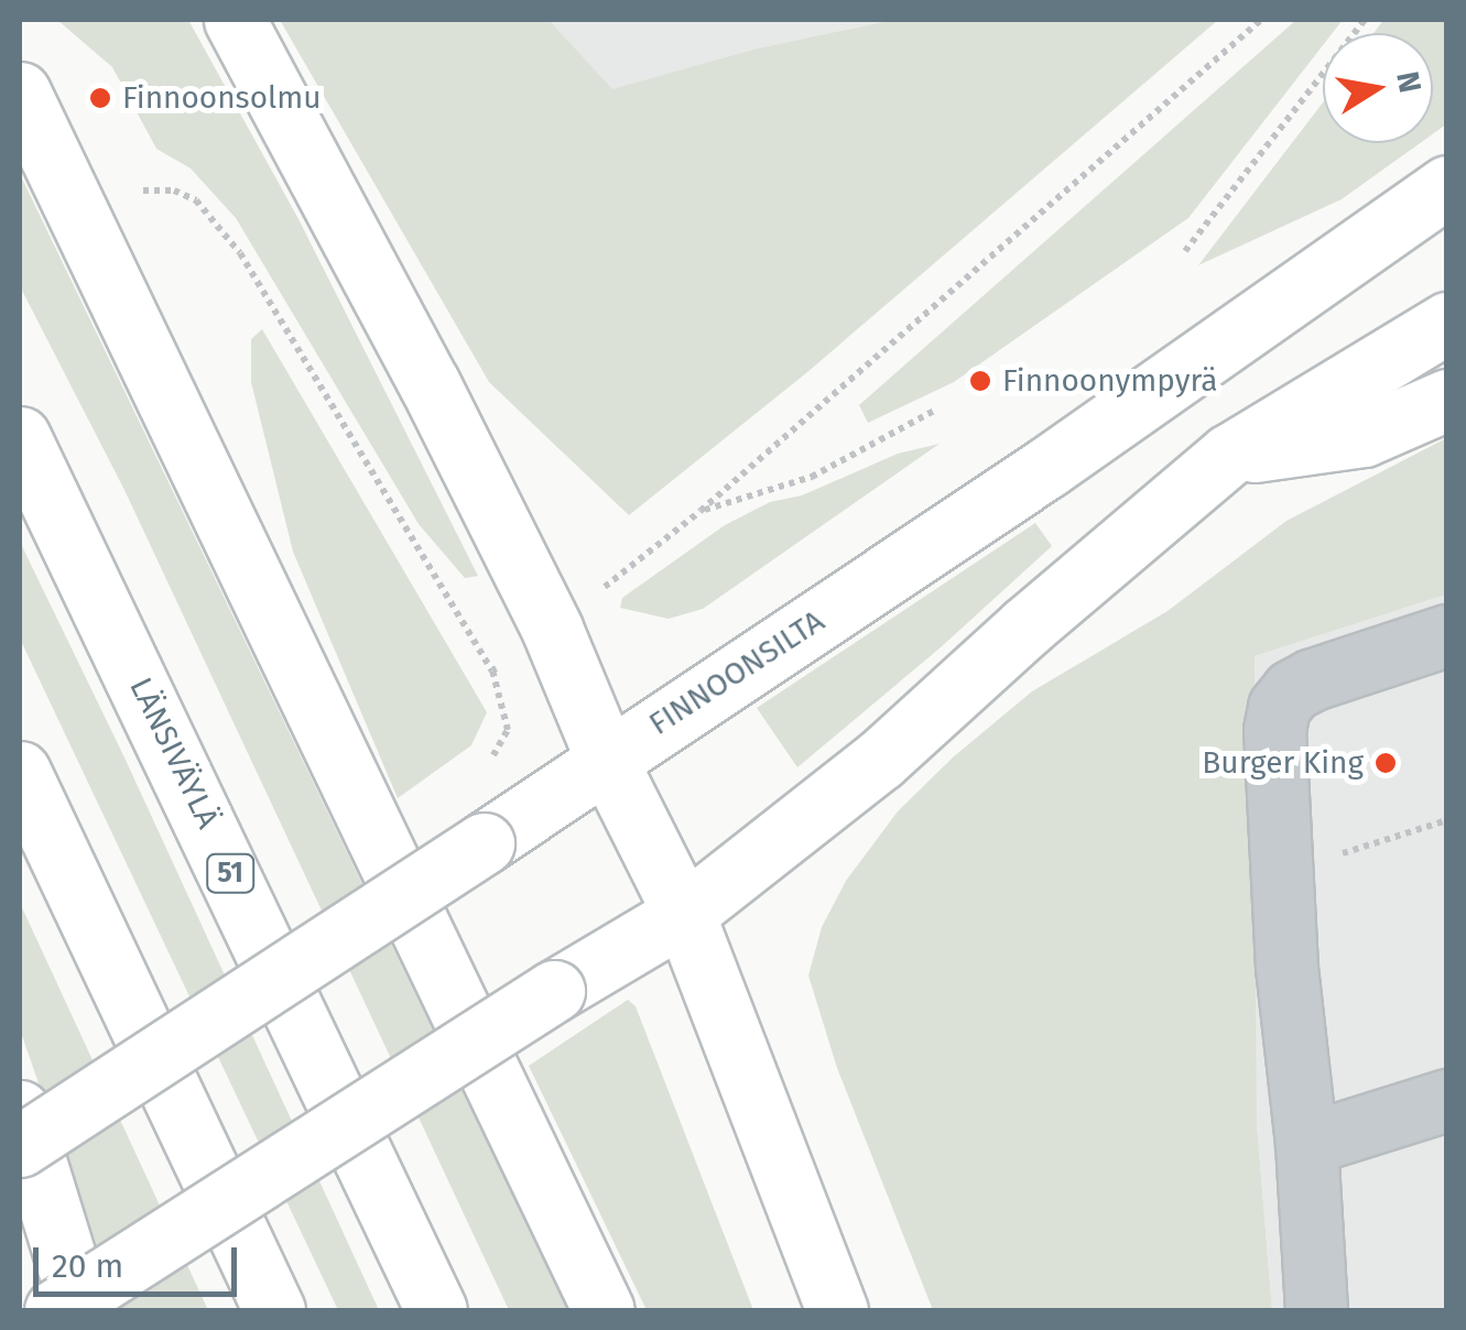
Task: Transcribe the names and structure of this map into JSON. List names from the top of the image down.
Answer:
{
  "streets": {
    "main road": ["FINNOONSILTA", "LÄNSIVÄYLÄ", "51"]
  },
  "places": ["Finnoonsolmu", "Finnoonympyrä", "Burger King"],
  "scale_bar": "20 m",
  "north": "right"
}
